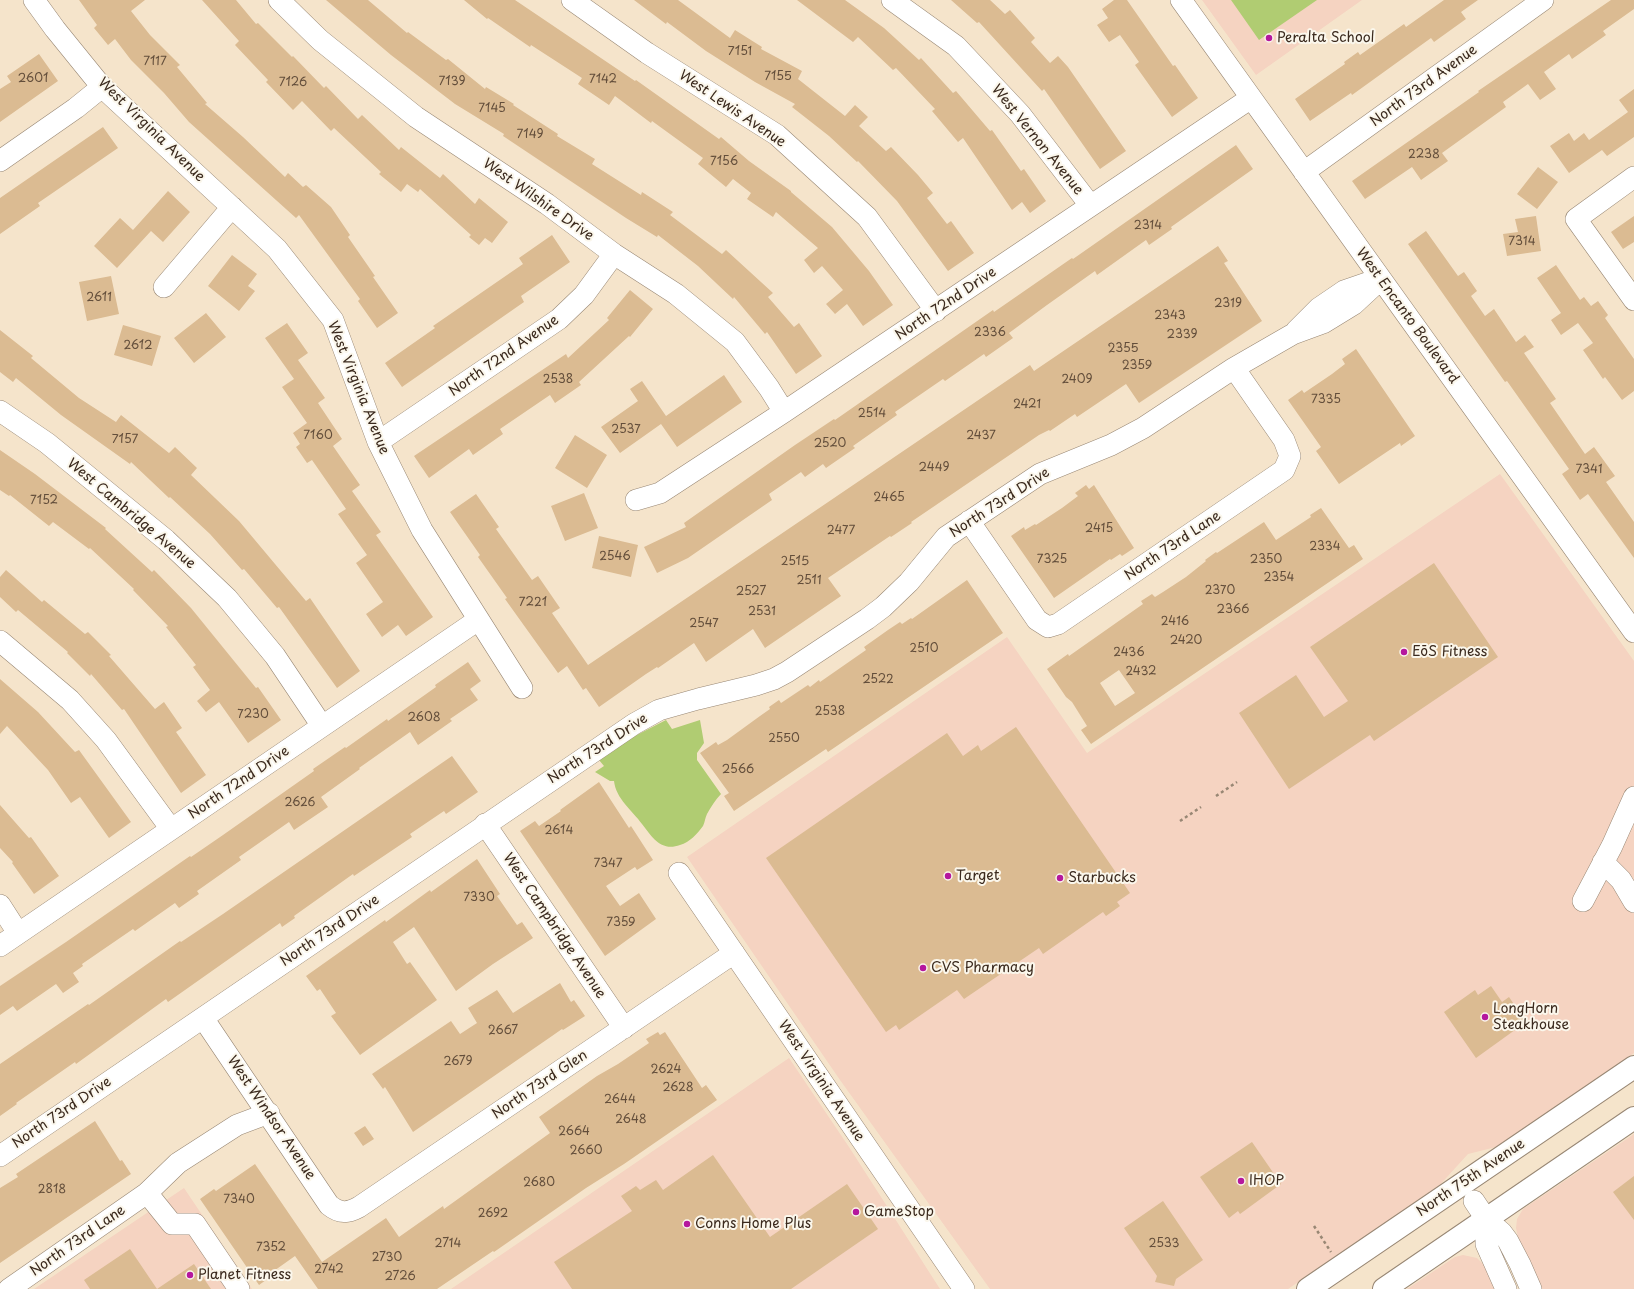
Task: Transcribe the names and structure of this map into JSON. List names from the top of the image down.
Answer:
{
  "streets": {
    "main road": ["North 75th Avenue"],
    "street": [
      "North 73rd Avenue",
      "West Lewis Avenue",
      "West Virginia Avenue",
      "West Vernon Avenue",
      "West Wilshire Drive",
      "North 72nd Drive",
      "West Encanto Boulevard",
      "North 72nd Avenue",
      "North 73rd Drive",
      "West Cambridge Avenue",
      "North 73rd Lane",
      "West Campbridge Avenue",
      "North 73rd Glen",
      "West Windsor Avenue"
    ]
  },
  "crossings": [
    ["North 73rd Avenue", "West Encanto Boulevard"],
    ["West Lewis Avenue", "North 72nd Drive"],
    ["West Virginia Avenue", "North 72nd Drive"],
    ["West Virginia Avenue", "North 72nd Avenue"],
    ["West Virginia Avenue", "North 73rd Glen"],
    ["West Vernon Avenue", "North 72nd Drive"],
    ["West Wilshire Drive", "North 72nd Drive"],
    ["West Wilshire Drive", "North 72nd Avenue"],
    ["North 72nd Drive", "West Encanto Boulevard"],
    ["North 72nd Drive", "West Cambridge Avenue"],
    ["West Encanto Boulevard", "North 73rd Drive"],
    ["North 73rd Drive", "North 73rd Lane"],
    ["North 73rd Drive", "West Campbridge Avenue"],
    ["North 73rd Drive", "West Windsor Avenue"],
    ["North 73rd Lane", "West Windsor Avenue"],
    ["West Campbridge Avenue", "North 73rd Glen"],
    ["North 73rd Glen", "West Windsor Avenue"]
  ],
  "places": [
    "Peralta School",
    "EōS Fitness",
    "Target",
    "Starbucks",
    "CVS Pharmacy",
    "LongHorn Steakhouse",
    "IHOP",
    "GameStop",
    "Conns Home Plus",
    "Planet Fitness"
  ],
  "house_numbers": [
    "7151",
    "7117",
    "7155",
    "2601",
    "7142",
    "7139",
    "7126",
    "7145",
    "7149",
    "2238",
    "7156",
    "2314",
    "7314",
    "2611",
    "2319",
    "2343",
    "2336",
    "2339",
    "2612",
    "2355",
    "2359",
    "2538",
    "2409",
    "7335",
    "2421",
    "2514",
    "2537",
    "7160",
    "2437",
    "7157",
    "2520",
    "2449",
    "7341",
    "2465",
    "7152",
    "2415",
    "2477",
    "2334",
    "2546",
    "7325",
    "2350",
    "2515",
    "2354",
    "2511",
    "2370",
    "2527",
    "7221",
    "2366",
    "2531",
    "2416",
    "2547",
    "2420",
    "2510",
    "2436",
    "2432",
    "2522",
    "2538",
    "7230",
    "2608",
    "2550",
    "2566",
    "2626",
    "2614",
    "7347",
    "7330",
    "7359",
    "2667",
    "2679",
    "2624",
    "2628",
    "2644",
    "2648",
    "2664",
    "2660",
    "2680",
    "2818",
    "7340",
    "2692",
    "2714",
    "2533",
    "7352",
    "2730",
    "2742",
    "2726"
  ]
}
